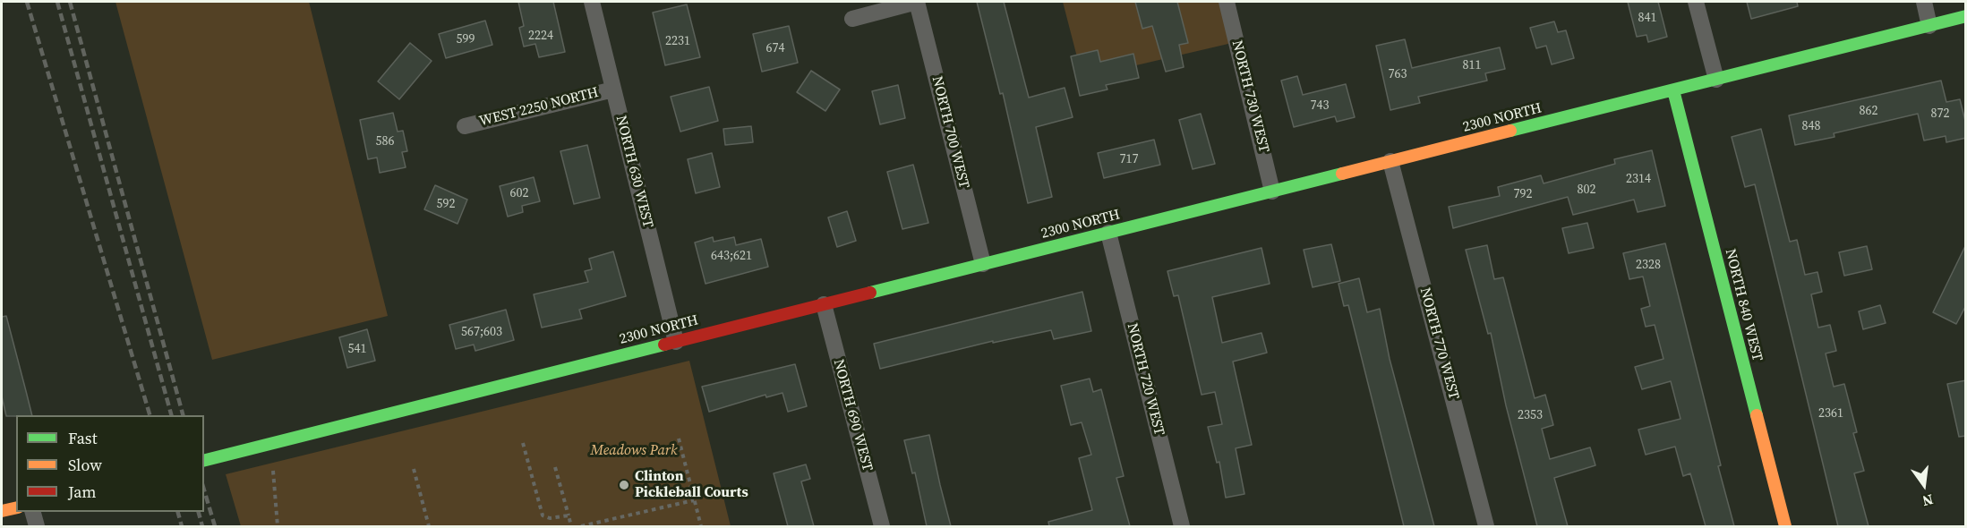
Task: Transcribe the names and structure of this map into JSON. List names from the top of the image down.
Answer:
{
  "streets": {
    "street": [
      "NORTH 730 WEST",
      "WEST 2250 NORTH",
      "2300 NORTH",
      "NORTH 700 WEST",
      "NORTH 630 WEST",
      "NORTH 840 WEST",
      "NORTH 770 WEST",
      "NORTH 720 WEST",
      "NORTH 690 WEST"
    ]
  },
  "crossings": [
    ["NORTH 730 WEST", "2300 NORTH"],
    ["WEST 2250 NORTH", "NORTH 630 WEST"],
    ["2300 NORTH", "NORTH 700 WEST"],
    ["2300 NORTH", "NORTH 630 WEST"],
    ["2300 NORTH", "NORTH 840 WEST"],
    ["2300 NORTH", "NORTH 770 WEST"],
    ["2300 NORTH", "NORTH 720 WEST"],
    ["2300 NORTH", "NORTH 690 WEST"]
  ],
  "parks": ["Meadows Park"],
  "places": ["Clinton Pickleball Courts"],
  "house_numbers": [
    "841",
    "2224",
    "599",
    "2231",
    "674",
    "811",
    "763",
    "743",
    "862",
    "872",
    "848",
    "586",
    "717",
    "2314",
    "802",
    "602",
    "792",
    "592",
    "643;621",
    "2328",
    "567;603",
    "541",
    "2361",
    "2353"
  ],
  "legend": ["Fast", "Slow", "Jam"],
  "north": "bottom"
}
